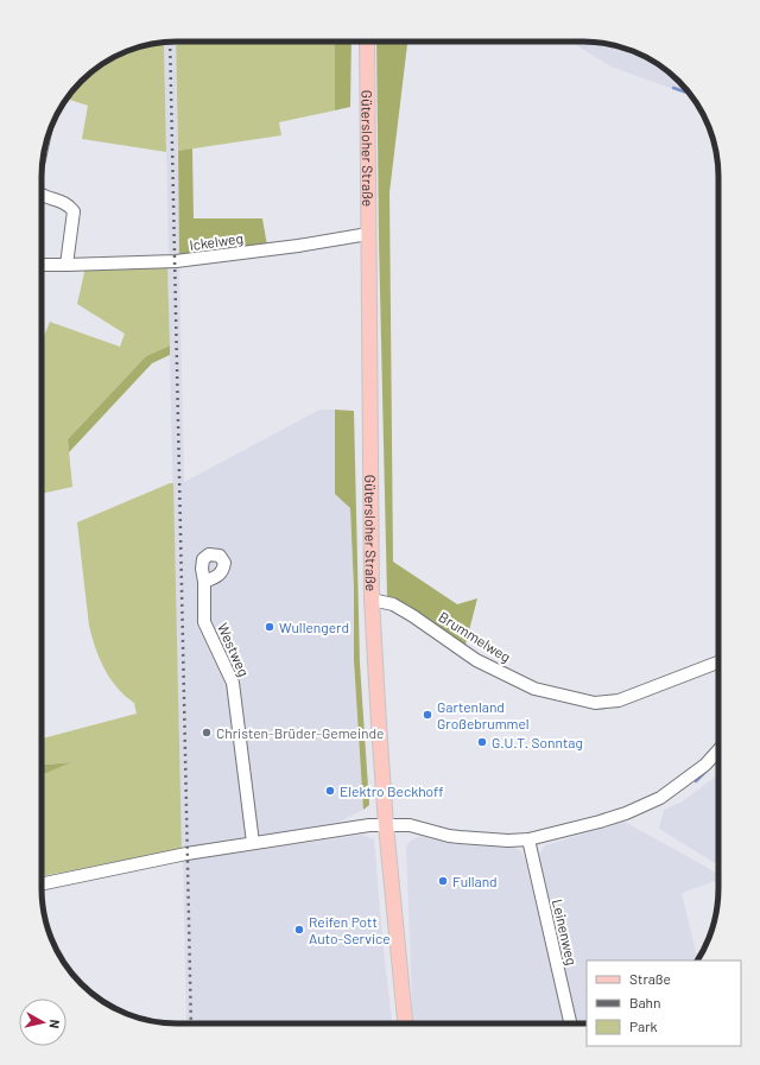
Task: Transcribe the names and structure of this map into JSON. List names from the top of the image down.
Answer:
{
  "streets": {
    "main road": ["Gütersloher Straße"],
    "street": [
      "Ickelweg",
      "Brummelweg",
      "Westweg",
      "Leinenweg"
    ]
  },
  "crossings": [
    ["Gütersloher Straße", "Ickelweg"],
    ["Gütersloher Straße", "Brummelweg"]
  ],
  "places": [
    "Wullengerd",
    "Gartenland Großebrummel",
    "Christen-Brüder-Gemeinde",
    "G.U.T. Sonntag",
    "Elektro Beckhoff",
    "Fulland",
    "Reifen Pott Auto-Service"
  ],
  "legend": ["Straße", "Bahn", "Park"],
  "north": "right"
}
